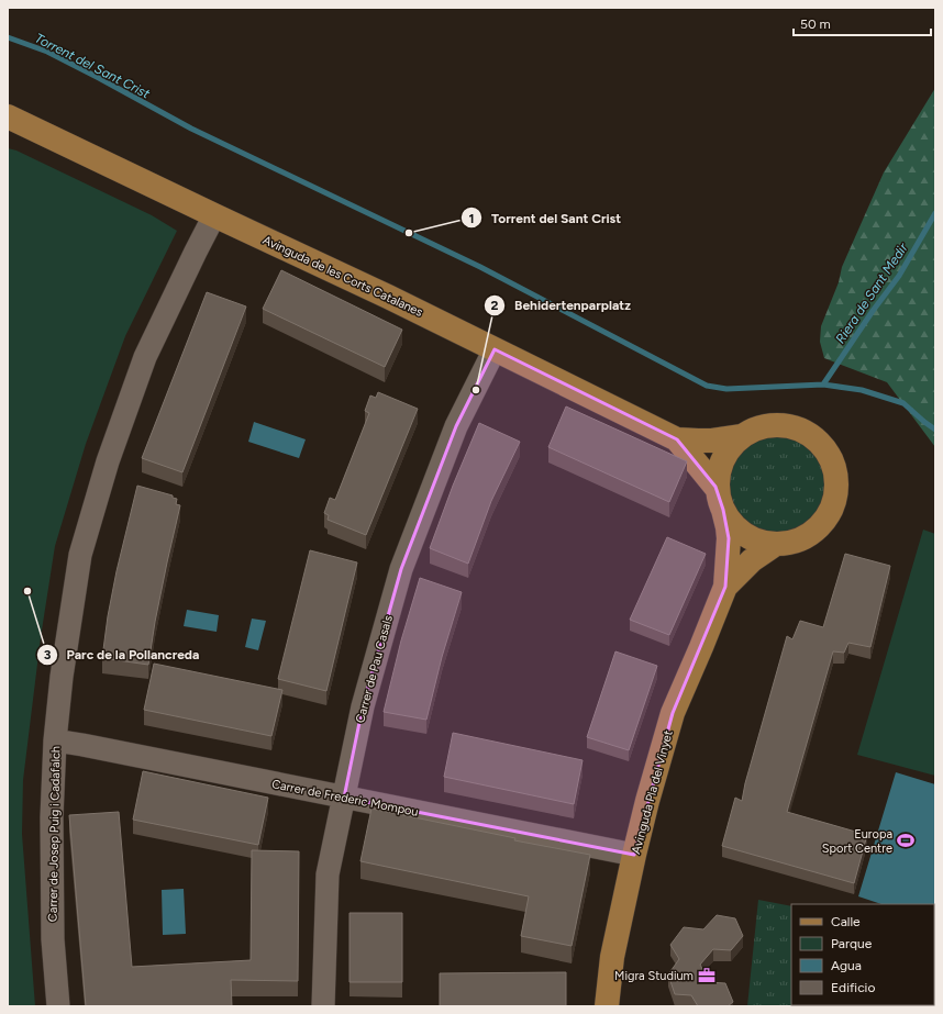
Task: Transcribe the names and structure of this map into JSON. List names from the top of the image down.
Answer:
{
  "streets": {
    "main road": ["Avinguda de les Corts Catalanes", "Avinguda Pla del Vinyet"],
    "street": ["Carrer de Pau Casals", "Carrer de Frederic Mompou", "Carrer de Josep Puig i Cadafalch"]
  },
  "crossings": [
    ["Avinguda de les Corts Catalanes", "Carrer de Pau Casals"],
    ["Avinguda de les Corts Catalanes", "Avinguda Pla del Vinyet"],
    ["Avinguda de les Corts Catalanes", "Carrer de Josep Puig i Cadafalch"],
    ["Carrer de Pau Casals", "Carrer de Frederic Mompou"],
    ["Avinguda Pla del Vinyet", "Carrer de Frederic Mompou"],
    ["Carrer de Frederic Mompou", "Carrer de Josep Puig i Cadafalch"]
  ],
  "water": ["Torrent del Sant Crist", "Riera de Sant Medir"],
  "places": {
    "other": ["Torrent del Sant Crist", "Behidertenparplatz", "Parc de la Pollancreda"],
    "sports": ["Europa Sport Centre"],
    "office": ["Migra Studium"]
  },
  "legend": [
    "Calle",
    "Parque",
    "Agua",
    "Edificio"
  ],
  "scale_bar": "50 m"
}
